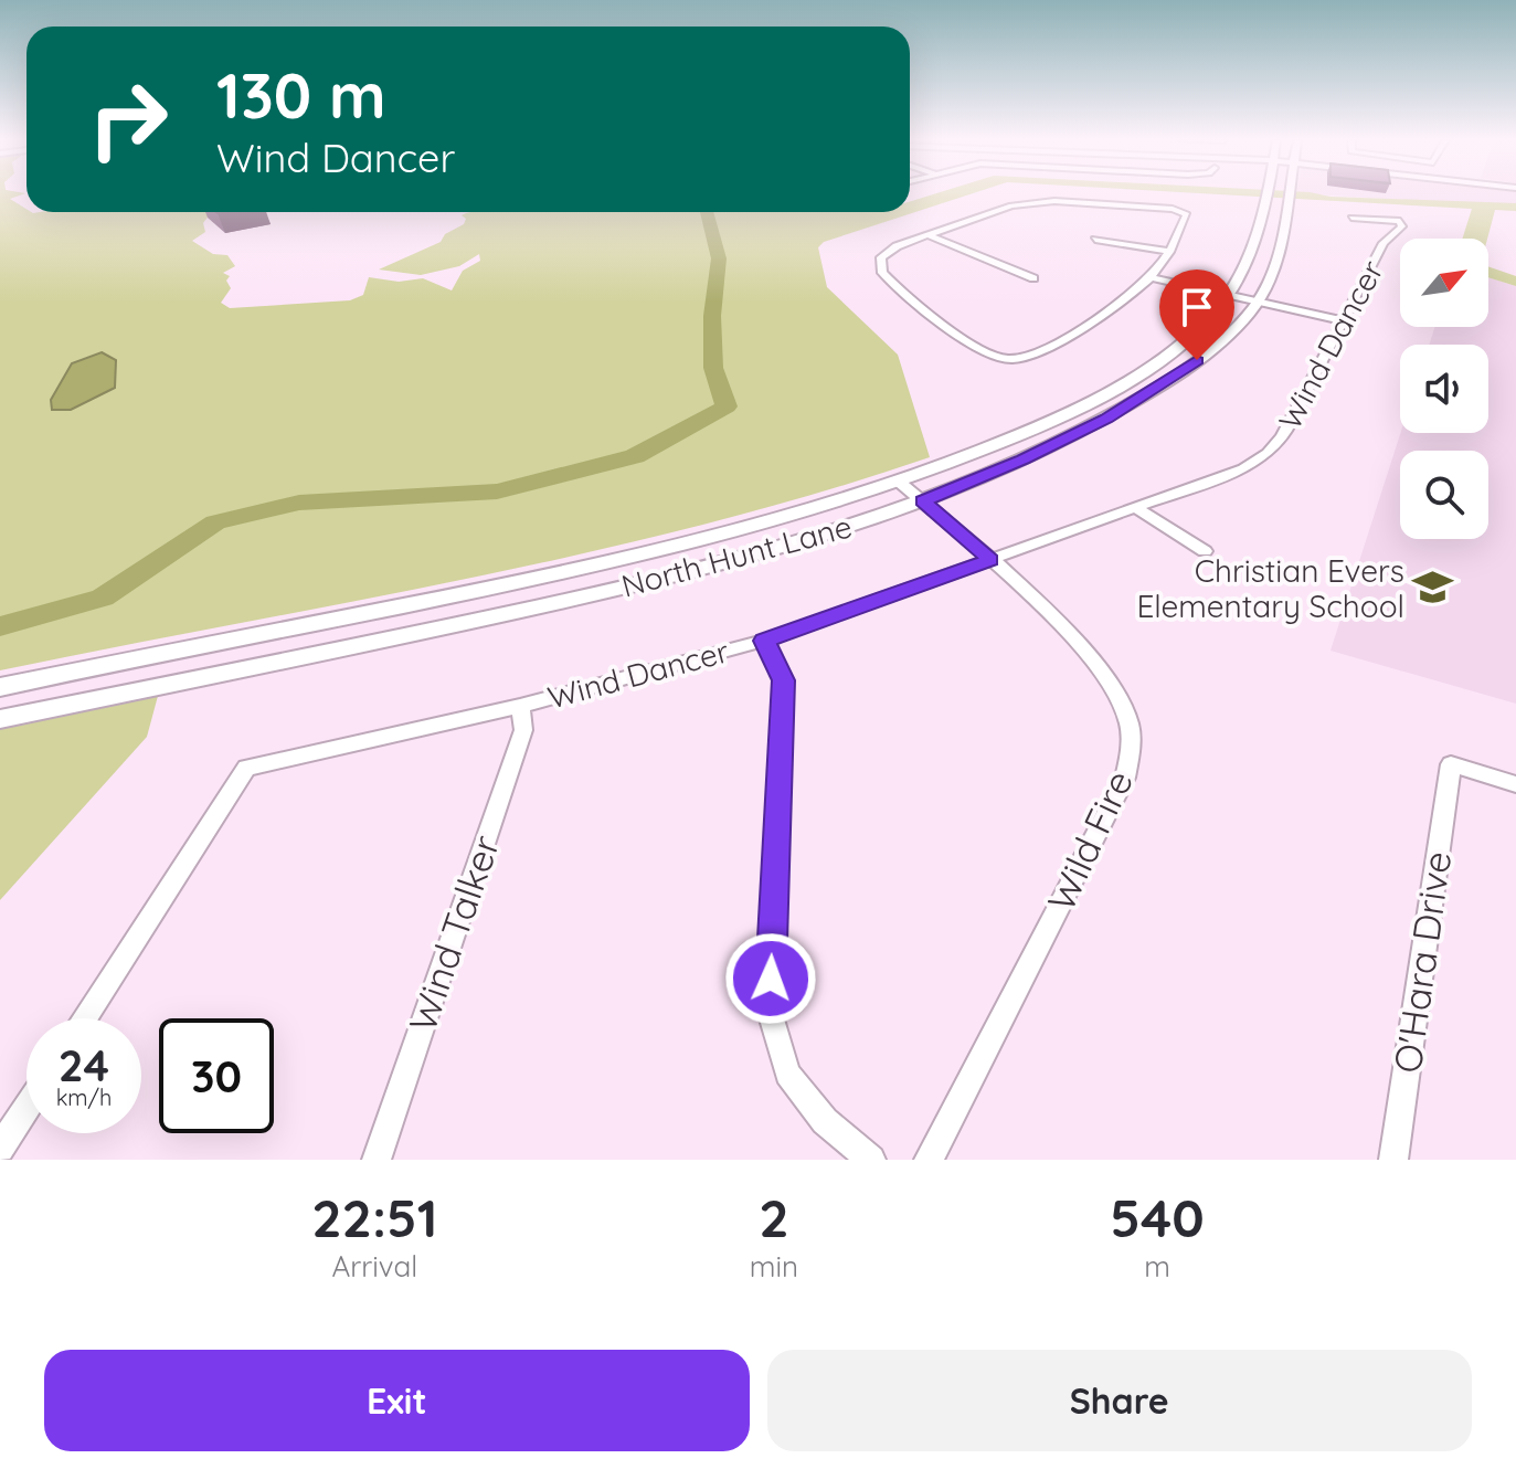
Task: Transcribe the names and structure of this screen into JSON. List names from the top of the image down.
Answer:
{
  "streets": {
    "main road": ["North Hunt Lane"],
    "street": [
      "Wind Dancer",
      "Wild Fire",
      "Wind Talker",
      "O'Hara Drive"
    ]
  },
  "crossings": [
    ["Wind Dancer", "Wild Fire"],
    ["Wind Dancer", "Wind Talker"],
    ["North Hunt Lane", "Wild Fire"]
  ],
  "places": {
    "school or university": ["Christian Evers Elementary School"]
  },
  "north": "top right",
  "page": {
    "turn": ["130 m", "Wind Dancer"],
    "speed": "24 km/h",
    "limit": "30",
    "eta": [
      "22:51",
      "Arrival",
      "2",
      "min",
      "540",
      "m"
    ],
    "buttons": ["Exit", "Share"]
  }
}
